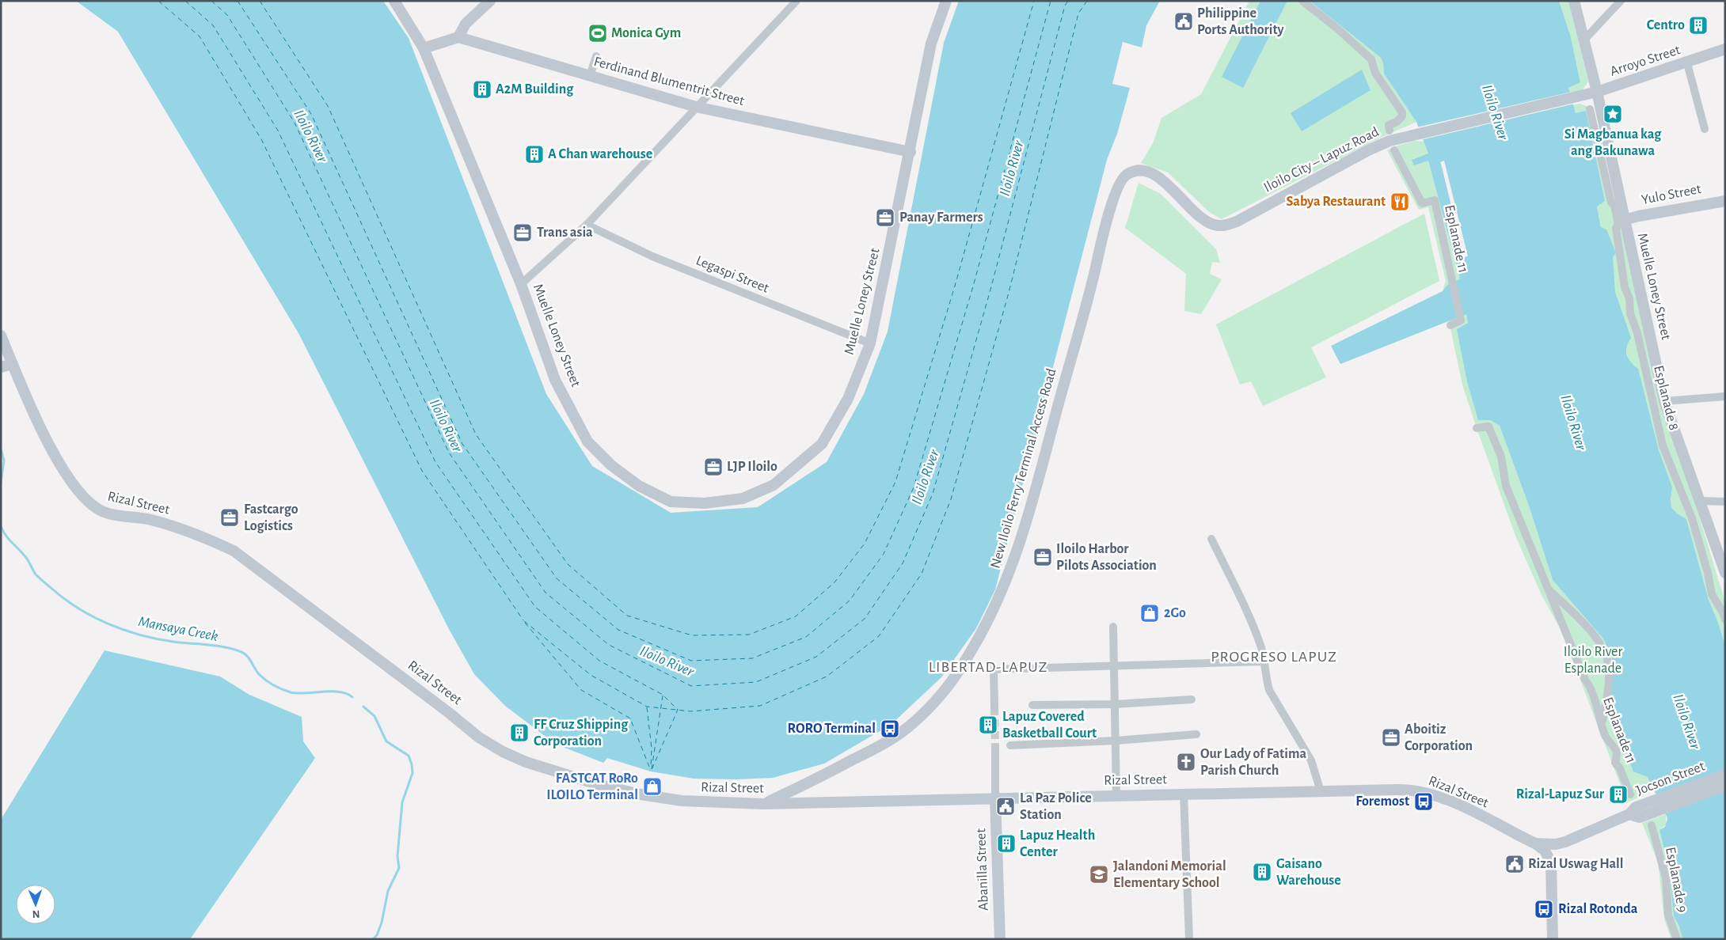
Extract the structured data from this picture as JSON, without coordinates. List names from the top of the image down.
{
  "streets": {
    "main road": [
      "Arroyo Street",
      "Ferdinand Blumentrit Street",
      "Iloilo City – Lapuz Road",
      "Yulo Street",
      "Muelle Loney Street",
      "New Iloilo Ferry Terminal Access Road",
      "Rizal Street",
      "Jocson Street",
      "Abanilla Street"
    ],
    "street": [
      "Esplanade 11",
      "Legaspi Street",
      "Esplanade 8",
      "Esplanade 9"
    ]
  },
  "crossings": [
    ["Arroyo Street", "Iloilo City – Lapuz Road"],
    ["Arroyo Street", "Muelle Loney Street"],
    ["Ferdinand Blumentrit Street", "Muelle Loney Street"],
    ["Iloilo City – Lapuz Road", "Muelle Loney Street"],
    ["Iloilo City – Lapuz Road", "New Iloilo Ferry Terminal Access Road"],
    ["Yulo Street", "Muelle Loney Street"],
    ["Legaspi Street", "Muelle Loney Street"],
    ["New Iloilo Ferry Terminal Access Road", "Rizal Street"],
    ["Rizal Street", "Jocson Street"],
    ["Rizal Street", "Abanilla Street"]
  ],
  "districts": ["PROGRESO LAPUZ", "LIBERTAD-LAPUZ"],
  "water": ["Iloilo River", "Mansaya Creek"],
  "parks": ["Iloilo River Esplanade"],
  "places": {
    "public building": ["Philippine Ports Authority", "La Paz Police Station", "Rizal Uswag Hall"],
    "building": [
      "Centro",
      "A2M Building",
      "A Chan warehouse",
      "Lapuz Covered Basketball Court",
      "FF Cruz Shipping Corporation",
      "Rizal-Lapuz Sur",
      "Lapuz Health Center",
      "Gaisano Warehouse"
    ],
    "sports": ["Monica Gym"],
    "place": ["Si Magbanua kag ang Bakunawa"],
    "restaurant": ["Sabya Restaurant"],
    "office": [
      "Panay Farmers",
      "Trans asia",
      "LJP Iloilo",
      "Fastcargo Logistics",
      "Iloilo Harbor Pilots Association",
      "Aboitiz Corporation"
    ],
    "shop": ["2Go", "FASTCAT RoRo ILOILO Terminal"],
    "bus stop": ["RORO Terminal", "Foremost", "Rizal Rotonda"],
    "church": ["Our Lady of Fatima Parish Church"],
    "school or university": ["Jalandoni Memorial Elementary School"]
  },
  "north": "bottom"
}
